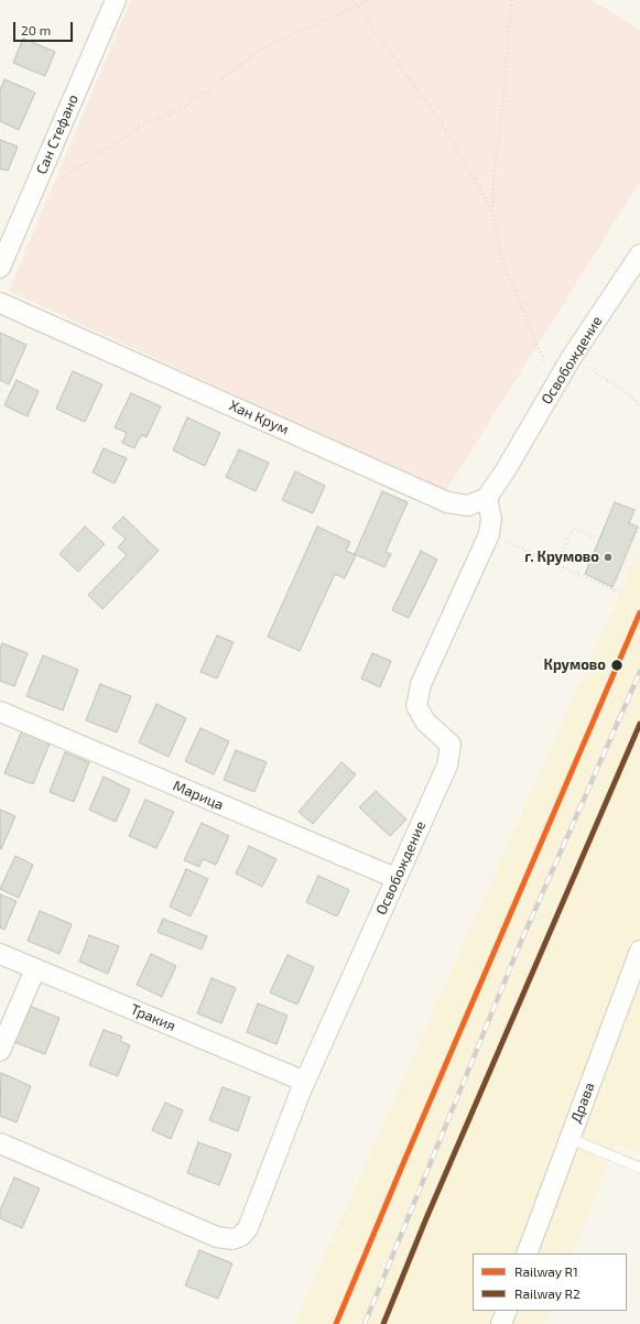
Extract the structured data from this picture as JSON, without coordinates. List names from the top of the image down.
{
  "streets": {
    "street": [
      "Сан Стефано",
      "Освобождение",
      "Хан Крум",
      "Марица",
      "Тракия",
      "Драва"
    ]
  },
  "crossings": [
    ["Освобождение", "Хан Крум"],
    ["Освобождение", "Марица"],
    ["Освобождение", "Тракия"]
  ],
  "places": ["г. Крумово", "Крумово"],
  "lines": ["rail line R1", "rail line R2"],
  "legend": ["Railway R1", "Railway R2"],
  "scale_bar": "20 m"
}
